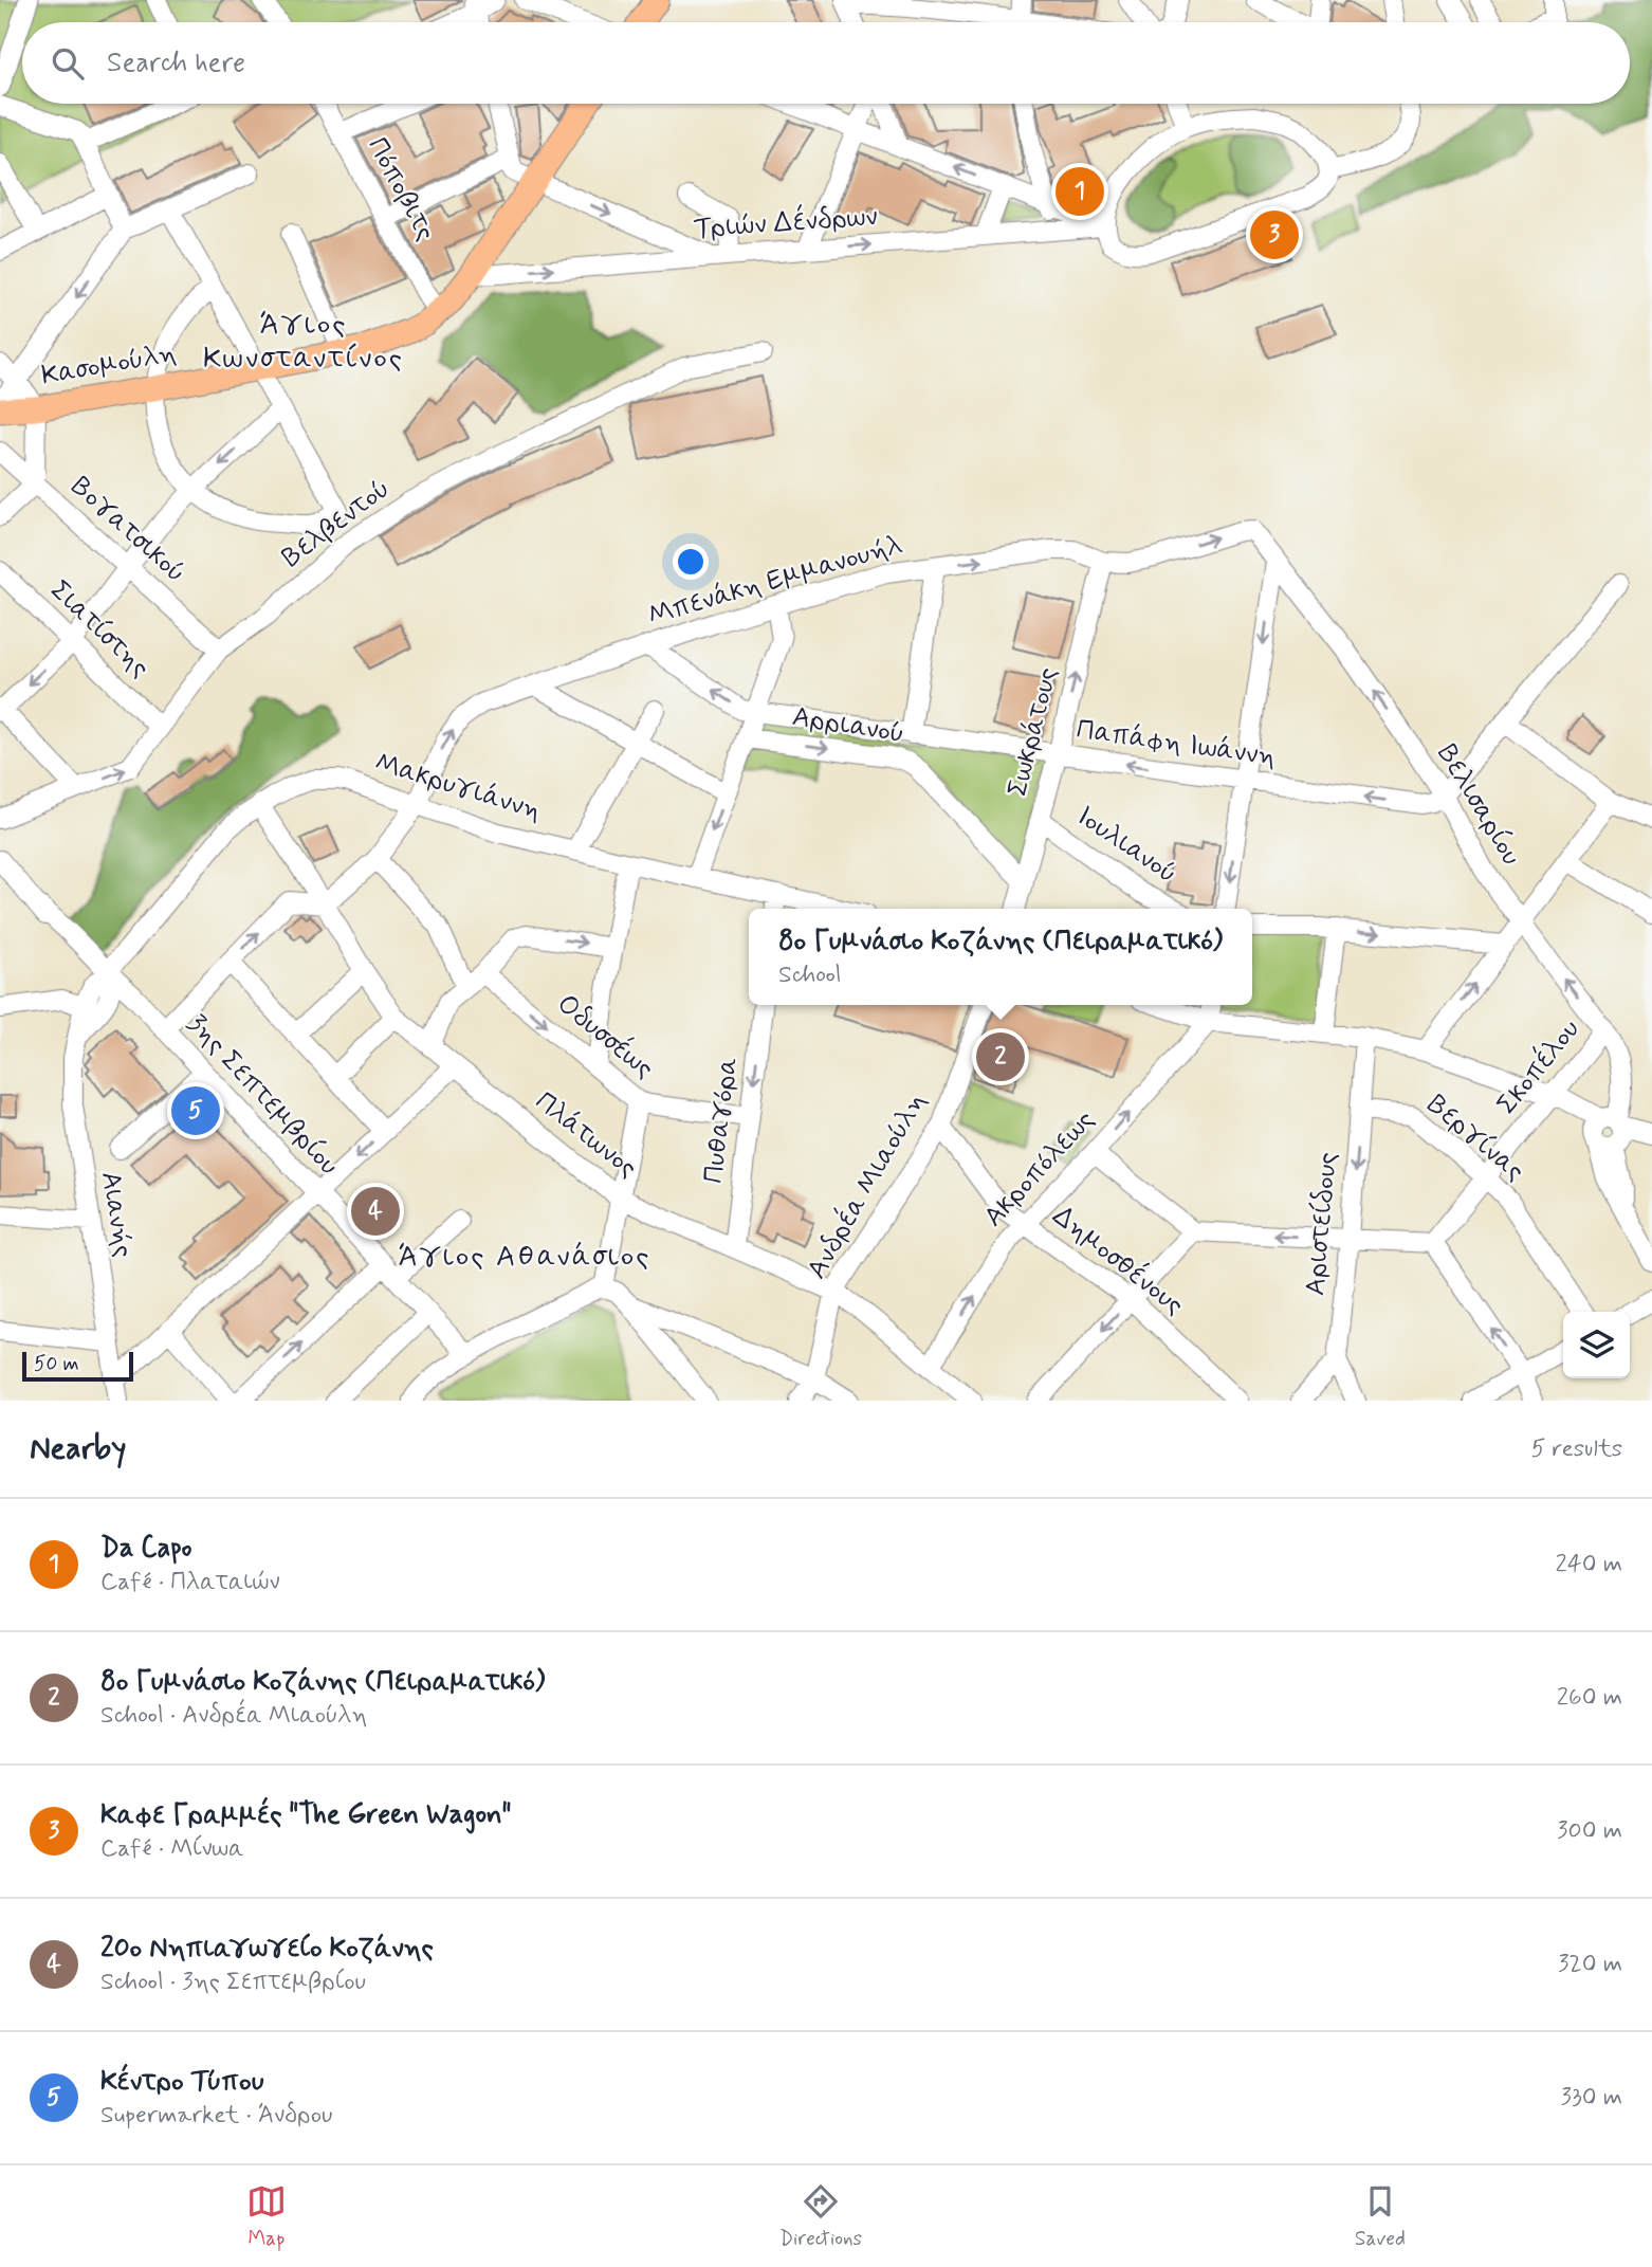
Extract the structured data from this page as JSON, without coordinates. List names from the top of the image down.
{
  "streets": {
    "main road": ["Κασομούλη"],
    "street": [
      "Πόποβιτς",
      "Τριών Δένδρων",
      "Βελβεντού",
      "Βογατσικού",
      "Μπενάκη Εμμανουήλ",
      "Σιατίστης",
      "Αρριανού",
      "Σωκράτους",
      "Παπάφη Ιωάννη",
      "Μακρυγιάννη",
      "Βελισαρίου",
      "Ιουλιανού",
      "Οδυσσέως",
      "Σκοπέλου",
      "3ης Σεπτεμβρίου",
      "Πυθαγόρα",
      "Πλάτωνος",
      "Βεργίνας",
      "Ακροπόλεως",
      "Ανδρέα Μιαούλη",
      "Αιανής",
      "Αριστείδους",
      "Δημοσθένους"
    ]
  },
  "crossings": [
    ["Πόποβιτς", "Κασομούλη"],
    ["Τριών Δένδρων", "Κασομούλη"],
    ["Βελβεντού", "Βογατσικού"],
    ["Βελβεντού", "Σιατίστης"],
    ["Μπενάκη Εμμανουήλ", "Σωκράτους"],
    ["Μπενάκη Εμμανουήλ", "Παπάφη Ιωάννη"],
    ["Μπενάκη Εμμανουήλ", "Μακρυγιάννη"],
    ["Μπενάκη Εμμανουήλ", "Βελισαρίου"],
    ["Μπενάκη Εμμανουήλ", "Πλάτωνος"],
    ["Αρριανού", "Σωκράτους"],
    ["Σωκράτους", "Παπάφη Ιωάννη"],
    ["Σωκράτους", "Ιουλιανού"],
    ["Παπάφη Ιωάννη", "Βελισαρίου"],
    ["Μακρυγιάννη", "3ης Σεπτεμβρίου"],
    ["Μακρυγιάννη", "Πλάτωνος"],
    ["Μακρυγιάννη", "Αιανής"],
    ["Βελισαρίου", "Σκοπέλου"],
    ["Οδυσσέως", "Πυθαγόρα"],
    ["Σκοπέλου", "Βεργίνας"],
    ["3ης Σεπτεμβρίου", "Αιανής"],
    ["Πυθαγόρα", "Πλάτωνος"],
    ["Πλάτωνος", "Ακροπόλεως"],
    ["Πλάτωνος", "Ανδρέα Μιαούλη"],
    ["Βεργίνας", "Αριστείδους"],
    ["Ακροπόλεως", "Δημοσθένους"],
    ["Ανδρέα Μιαούλη", "Δημοσθένους"]
  ],
  "one_way": [
    "Τριών Δένδρων",
    "Μπενάκη Εμμανουήλ",
    "Αρριανού",
    "Βελισαρίου",
    "Οδυσσέως",
    "Αριστείδους"
  ],
  "districts": ["Άγιος Κωνσταντίνος", "Άγιος Αθανάσιος"],
  "scale_bar": "50 m",
  "page": {
    "search": "Search here",
    "pins": [
      "1",
      "3",
      "2",
      "5",
      "4"
    ],
    "popup": ["8ο Γυμνάσιο Κοζάνης (Πειραματικό)", "School"],
    "scale": "50 m",
    "heading": ["Nearby", "5 results"],
    "list": [
      {
        "mark": "1",
        "name": "Da Capo",
        "note": "Café · Πλαταιών",
        "value": "240 m"
      },
      {
        "mark": "2",
        "name": "8ο Γυμνάσιο Κοζάνης (Πειραματικό)",
        "note": "School · Ανδρέα Μιαούλη",
        "value": "260 m"
      },
      {
        "mark": "3",
        "name": "Καφε Γραμμές \"The Green Wagon\"",
        "note": "Café · Μίνωα",
        "value": "300 m"
      },
      {
        "mark": "4",
        "name": "20ο Νηπιαγωγείο Κοζάνης",
        "note": "School · 3ης Σεπτεμβρίου",
        "value": "320 m"
      },
      {
        "mark": "5",
        "name": "Κέντρο Τύπου",
        "note": "Supermarket · Άνδρου",
        "value": "330 m"
      }
    ],
    "nav": ["Map", "Directions", "Saved"]
  }
}
